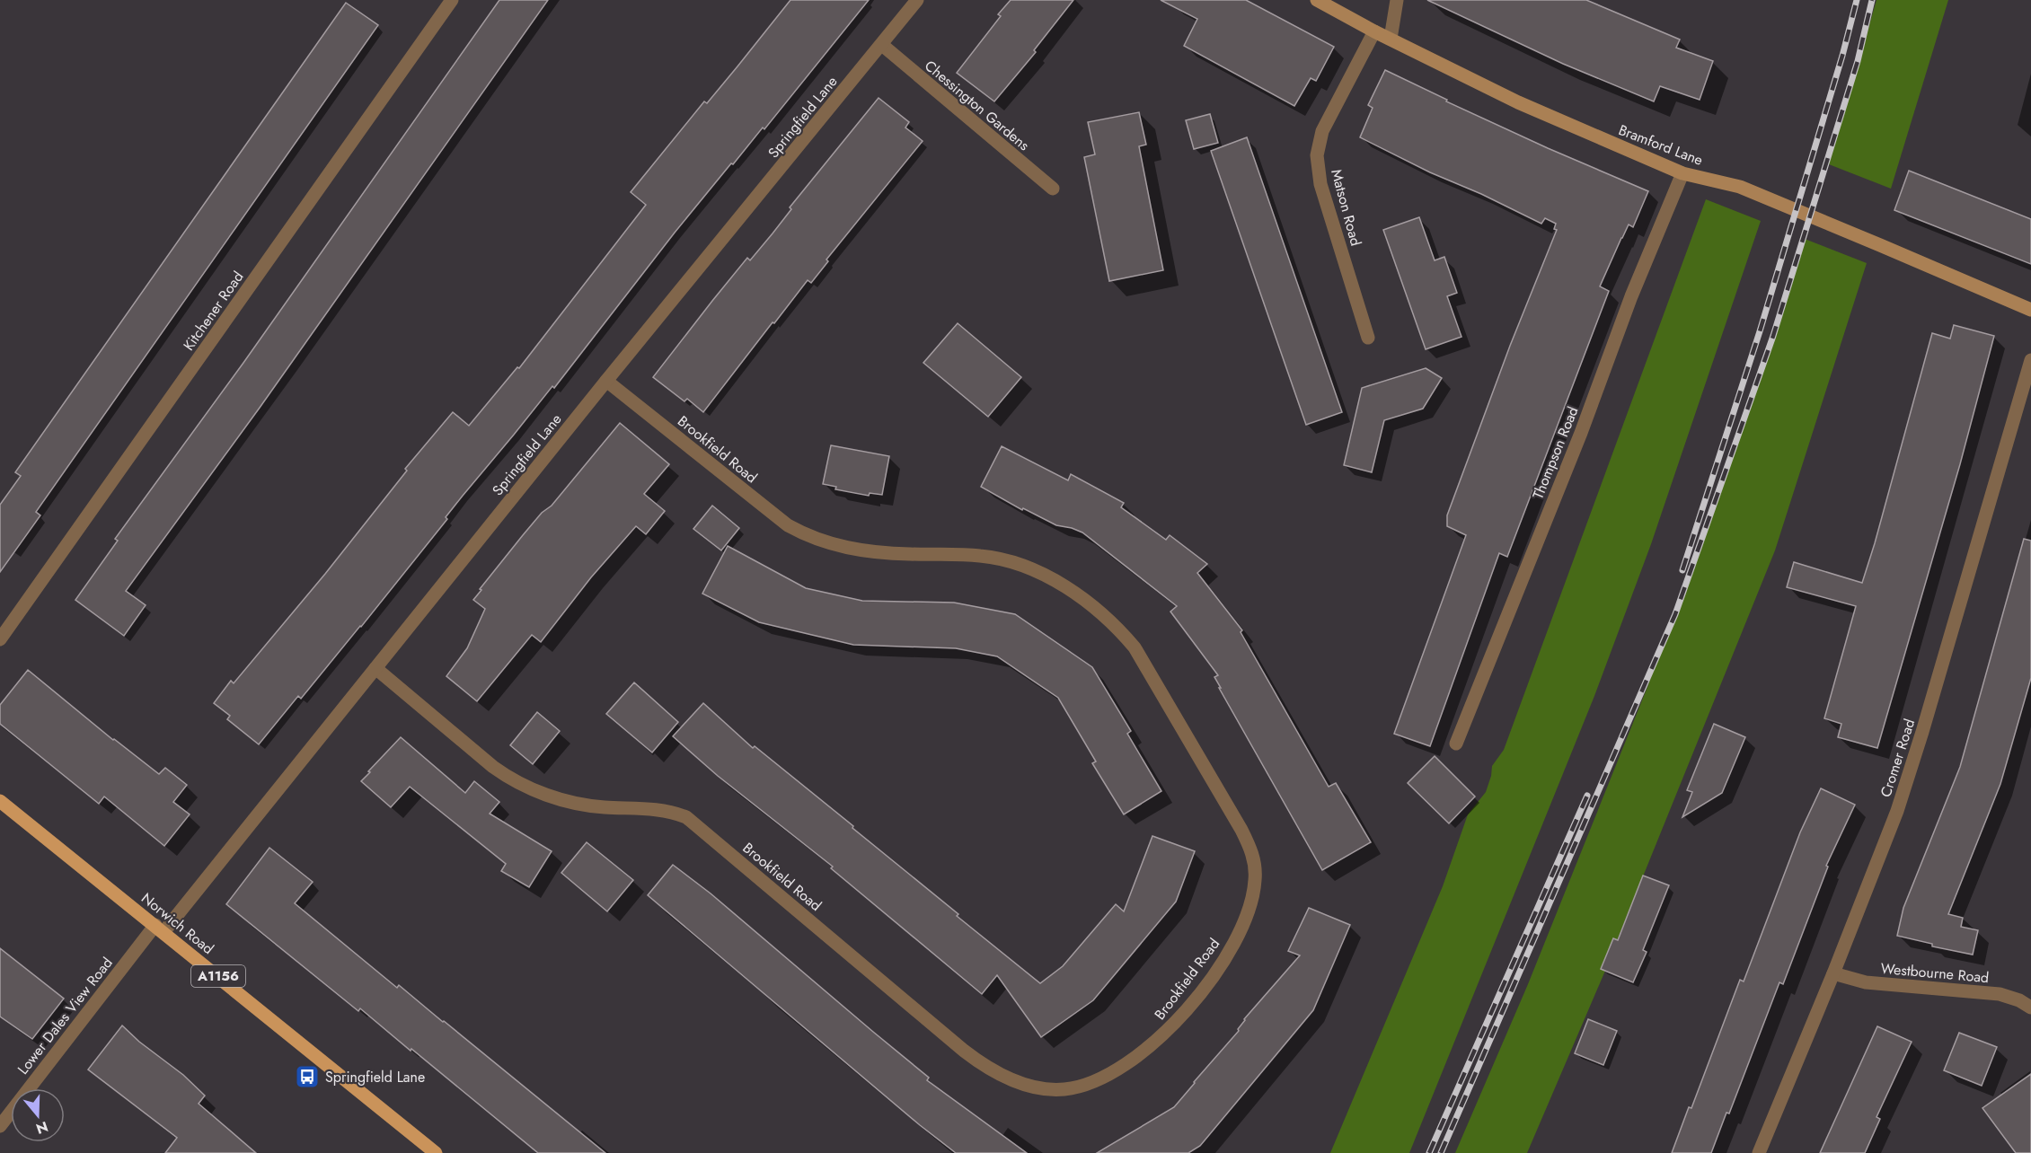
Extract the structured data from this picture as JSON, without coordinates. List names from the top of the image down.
{
  "streets": {
    "main road": ["Norwich Road", "A1156"],
    "street": [
      "Chessington Gardens",
      "Springfield Lane",
      "Bramford Lane",
      "Matson Road",
      "Kitchener Road",
      "Brookfield Road",
      "Thompson Road",
      "Cromer Road",
      "Westbourne Road",
      "Lower Dales View Road"
    ]
  },
  "crossings": [
    ["Chessington Gardens", "Springfield Lane"],
    ["Springfield Lane", "Brookfield Road"],
    ["Springfield Lane", "Norwich Road"],
    ["Springfield Lane", "Lower Dales View Road"],
    ["Bramford Lane", "Matson Road"],
    ["Bramford Lane", "Thompson Road"],
    ["Cromer Road", "Westbourne Road"],
    ["Norwich Road", "Lower Dales View Road"]
  ],
  "places": {
    "bus stop": ["Springfield Lane"]
  },
  "north": "bottom"
}
